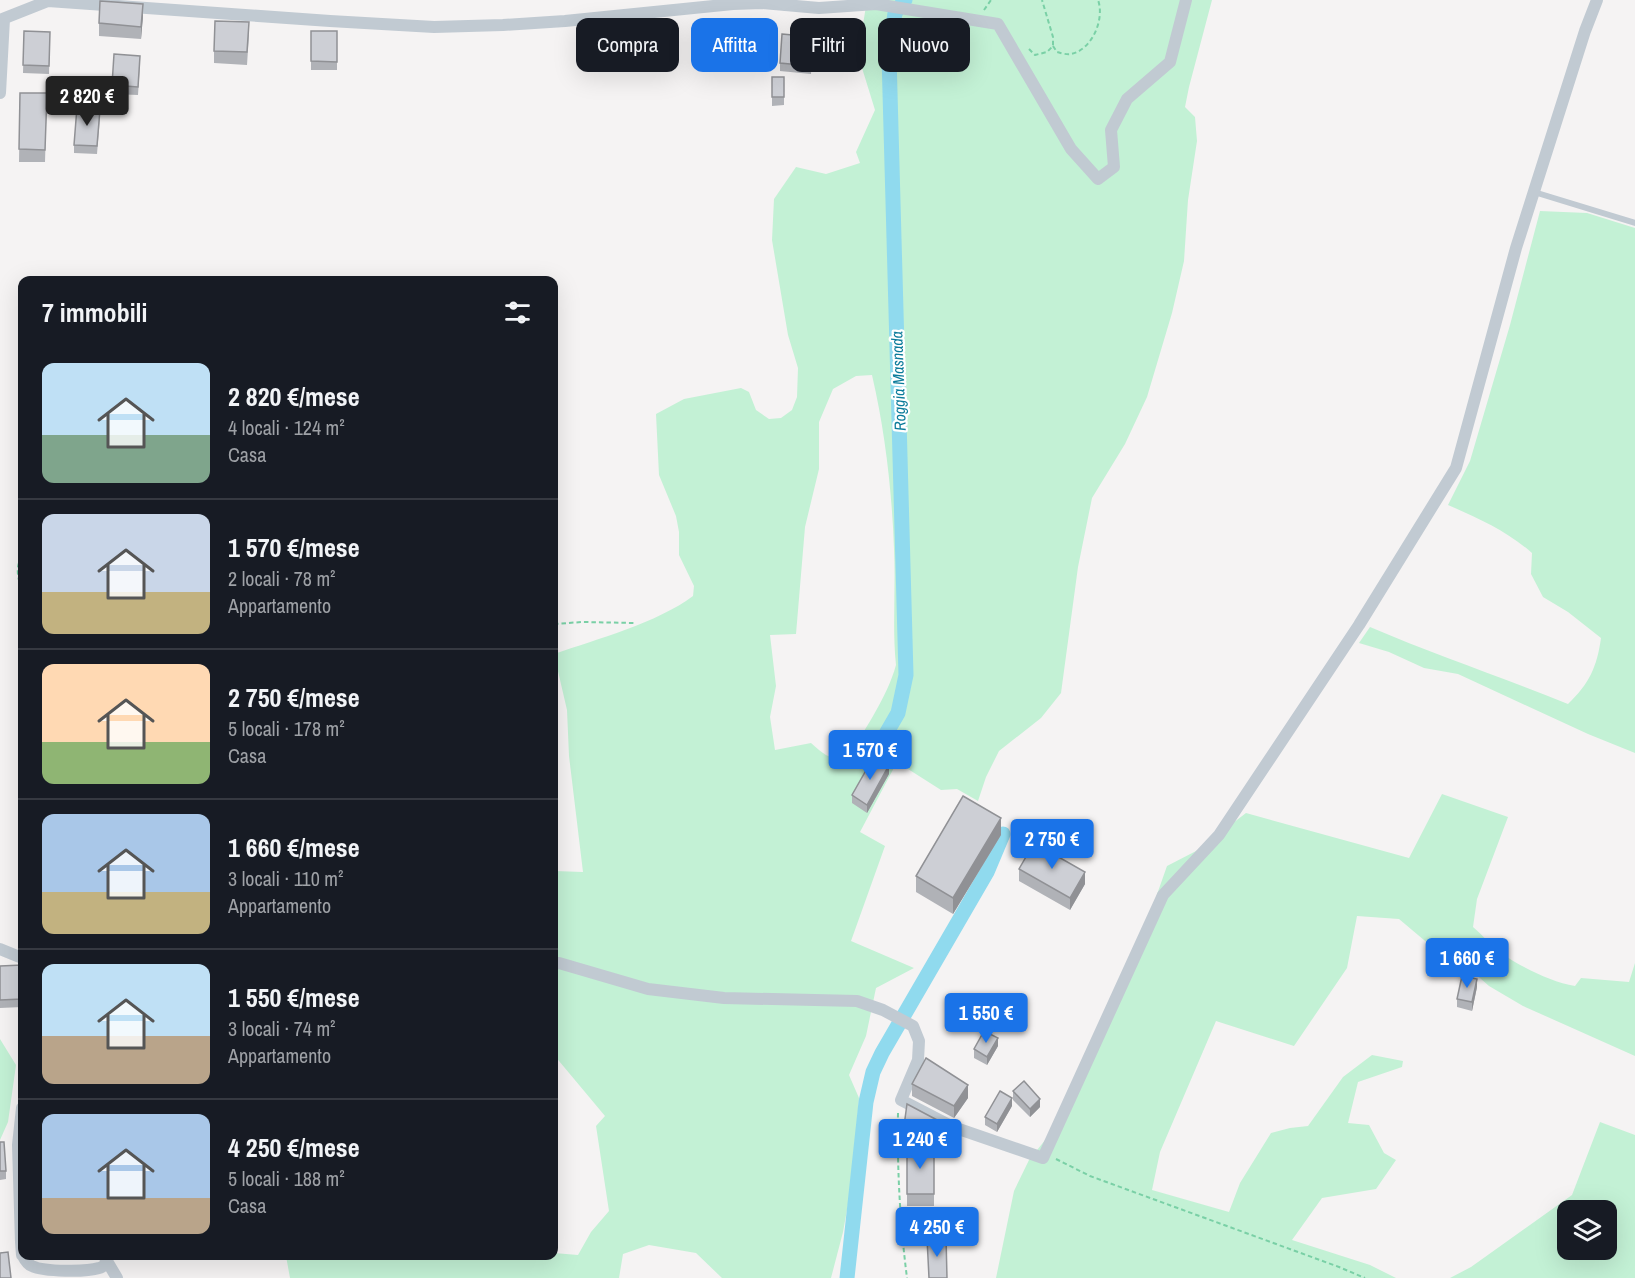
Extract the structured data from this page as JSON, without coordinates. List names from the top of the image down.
{
  "water": ["Roggia Masnada"],
  "page": {
    "chip": [
      "Compra",
      "Affitta",
      "Filtri",
      "Nuovo"
    ],
    "price": [
      "2 820 €",
      "1 570 €",
      "2 750 €",
      "1 660 €",
      "1 550 €",
      "1 240 €",
      "4 250 €"
    ],
    "heading": "7 immobili",
    "list": [
      {
        "name": "2 820 €/mese",
        "note": "4 locali · 124 m² · Casa"
      },
      {
        "name": "1 570 €/mese",
        "note": "2 locali · 78 m² · Appartamento"
      },
      {
        "name": "2 750 €/mese",
        "note": "5 locali · 178 m² · Casa"
      },
      {
        "name": "1 660 €/mese",
        "note": "3 locali · 110 m² · Appartamento"
      },
      {
        "name": "1 550 €/mese",
        "note": "3 locali · 74 m² · Appartamento"
      },
      {
        "name": "4 250 €/mese",
        "note": "5 locali · 188 m² · Casa"
      }
    ]
  }
}
